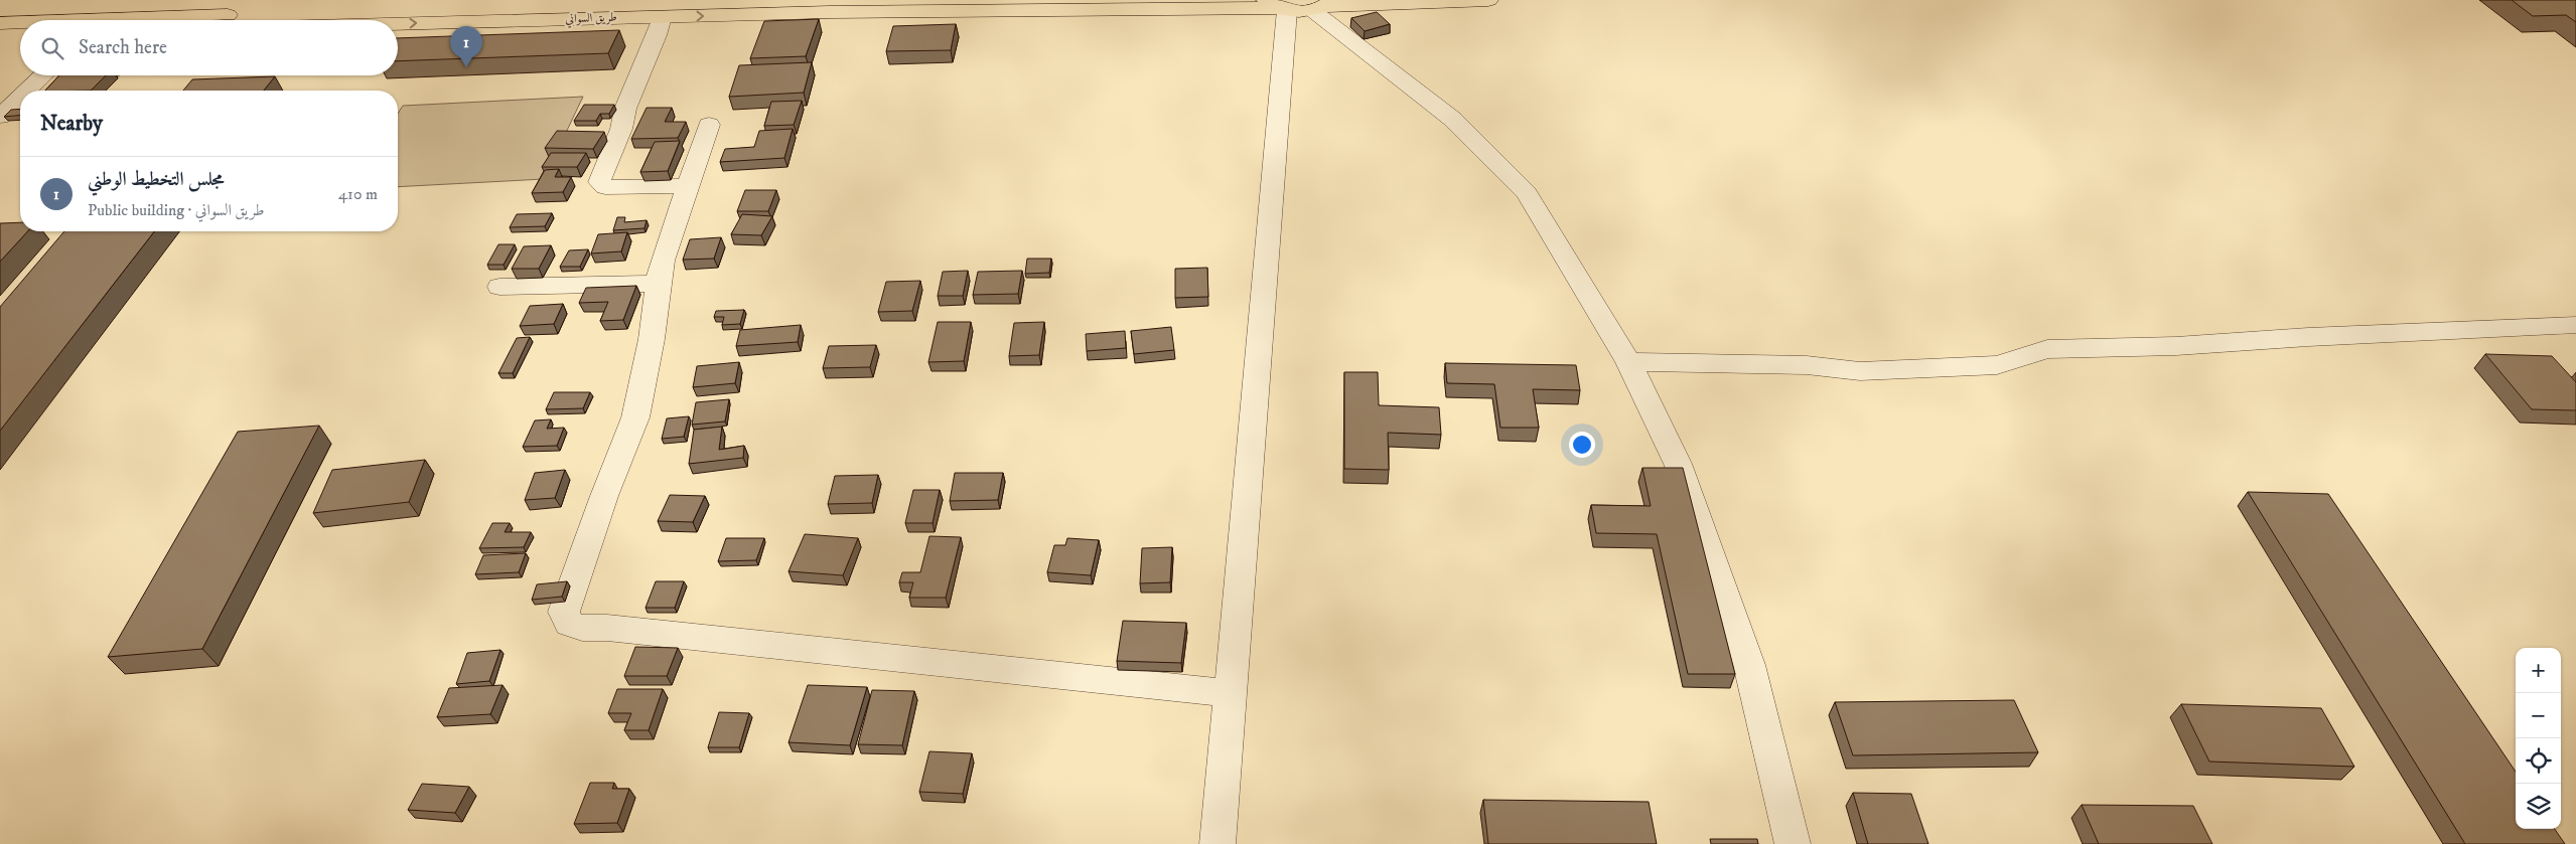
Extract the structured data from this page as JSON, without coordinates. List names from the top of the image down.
{
  "streets": {
    "highway": ["طريق السواني"]
  },
  "page": {
    "search": "Search here",
    "pins": "1",
    "heading": "Nearby",
    "list": [
      {
        "mark": "1",
        "name": "مجلس التخطيط الوطني",
        "note": "Public building · طريق السواني",
        "value": "410 m"
      }
    ],
    "map_buttons": ["+", "−"]
  }
}
